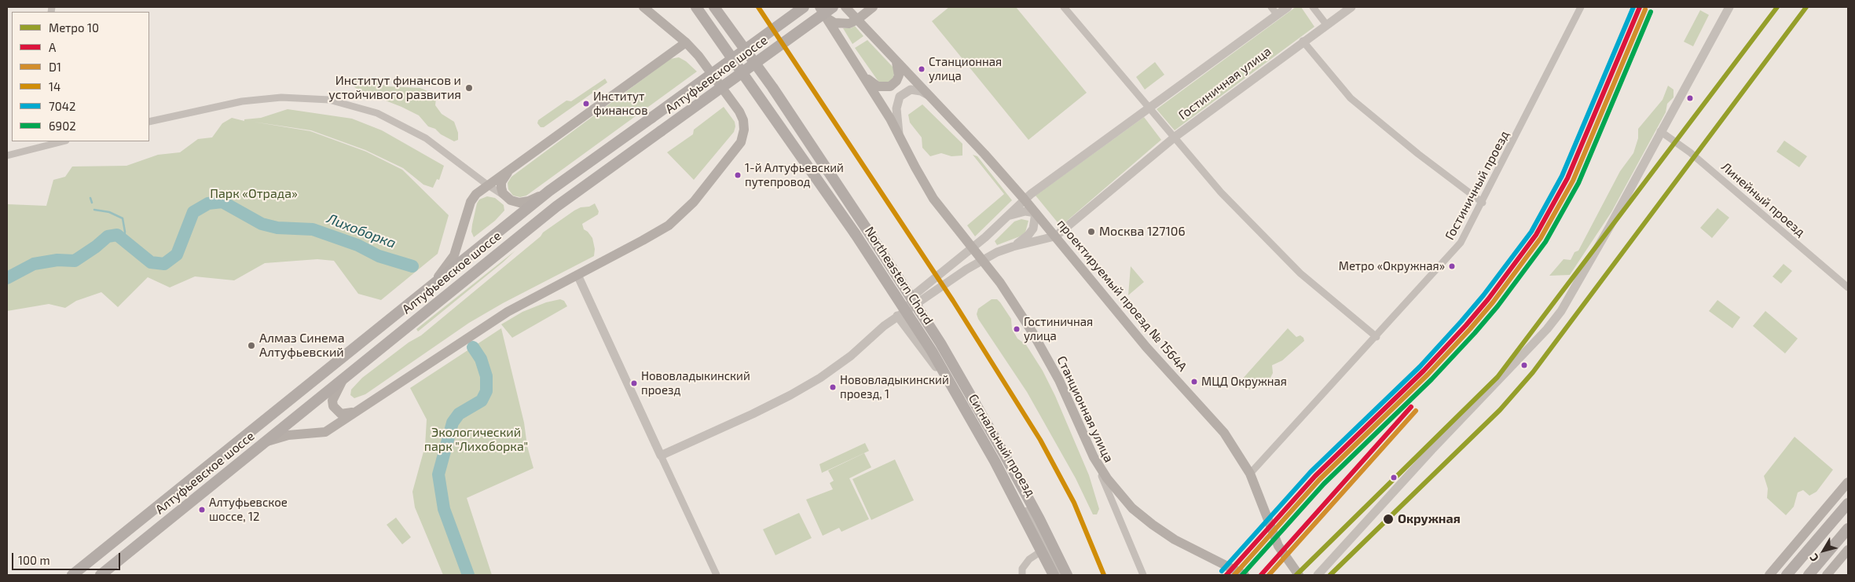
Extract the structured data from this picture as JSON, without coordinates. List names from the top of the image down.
{
  "streets": {
    "main road": [
      "Алтуфьевское шоссе",
      "Northeastern Chord",
      "проектируемый проезд № 1564А",
      "Станционная улица"
    ],
    "street": [
      "Гостиничная улица",
      "Гостиничный проезд",
      "Линейный проезд",
      "Сигнальный проезд"
    ]
  },
  "crossings": [
    ["Гостиничная улица", "проектируемый проезд № 1564А"],
    ["Гостиничная улица", "Станционная улица"],
    ["Гостиничная улица", "Сигнальный проезд"],
    ["Гостиничный проезд", "проектируемый проезд № 1564А"]
  ],
  "water": ["Лихоборка"],
  "parks": ["Парк «Отрада»", "Экологический парк \"Лихоборка\""],
  "places": [
    "Станционная улица",
    "Институт финансов и устойчивого развития",
    "Институт финансов",
    "1-й Алтуфьевский путепровод",
    "Москва 127106",
    "Метро «Окружная»",
    "Гостиничная улица",
    "Алмаз Синема Алтуфьевский",
    "МЦД Окружная",
    "Нововладыкинский проезд",
    "Нововладыкинский проезд, 1",
    "Алтуфьевское шоссе, 12",
    "Окружная"
  ],
  "lines": [
    "metro line 10",
    "transit line A",
    "transit line 14",
    "transit line 7042",
    "transit line D1",
    "transit line 6902"
  ],
  "legend": [
    "Метро 10",
    "A",
    "D1",
    "14",
    "7042",
    "6902"
  ],
  "scale_bar": "100 m",
  "north": "bottom left"
}
